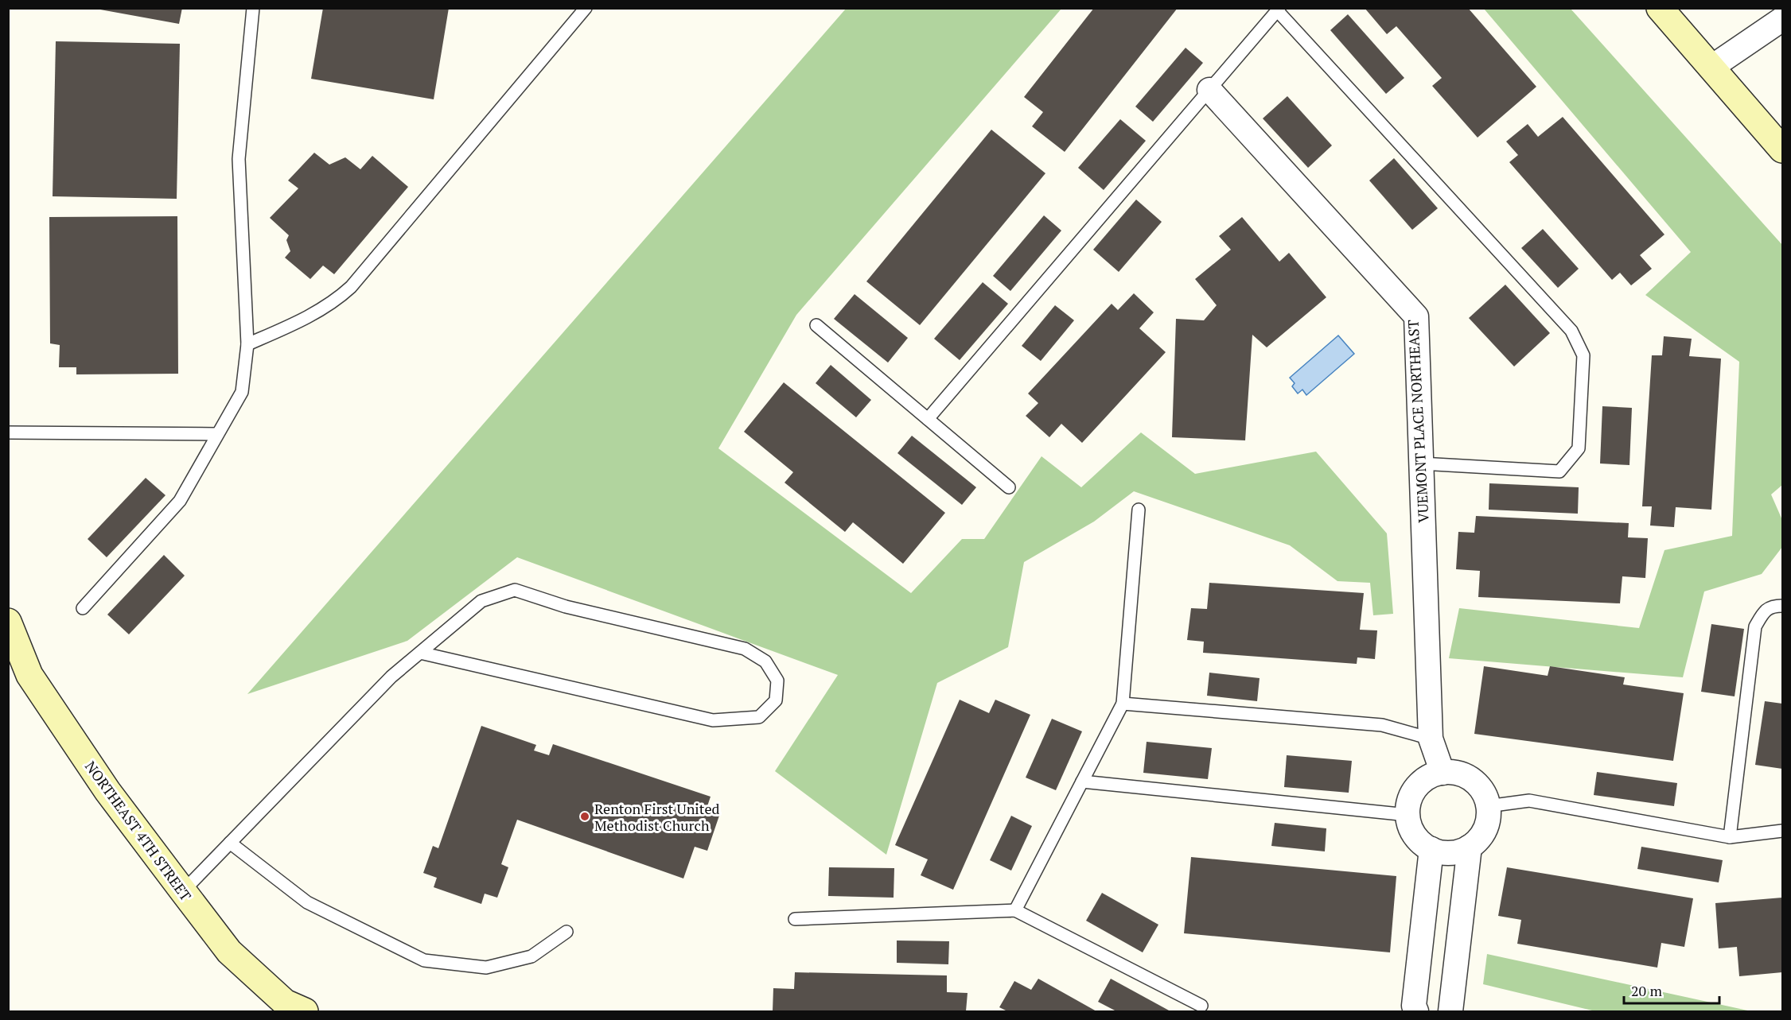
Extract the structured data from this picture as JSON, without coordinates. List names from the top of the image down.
{
  "streets": {
    "street": ["VUEMONT PLACE NORTHEAST", "NORTHEAST 4TH STREET"]
  },
  "places": ["Renton First United Methodist Church"],
  "scale_bar": "20 m"
}
